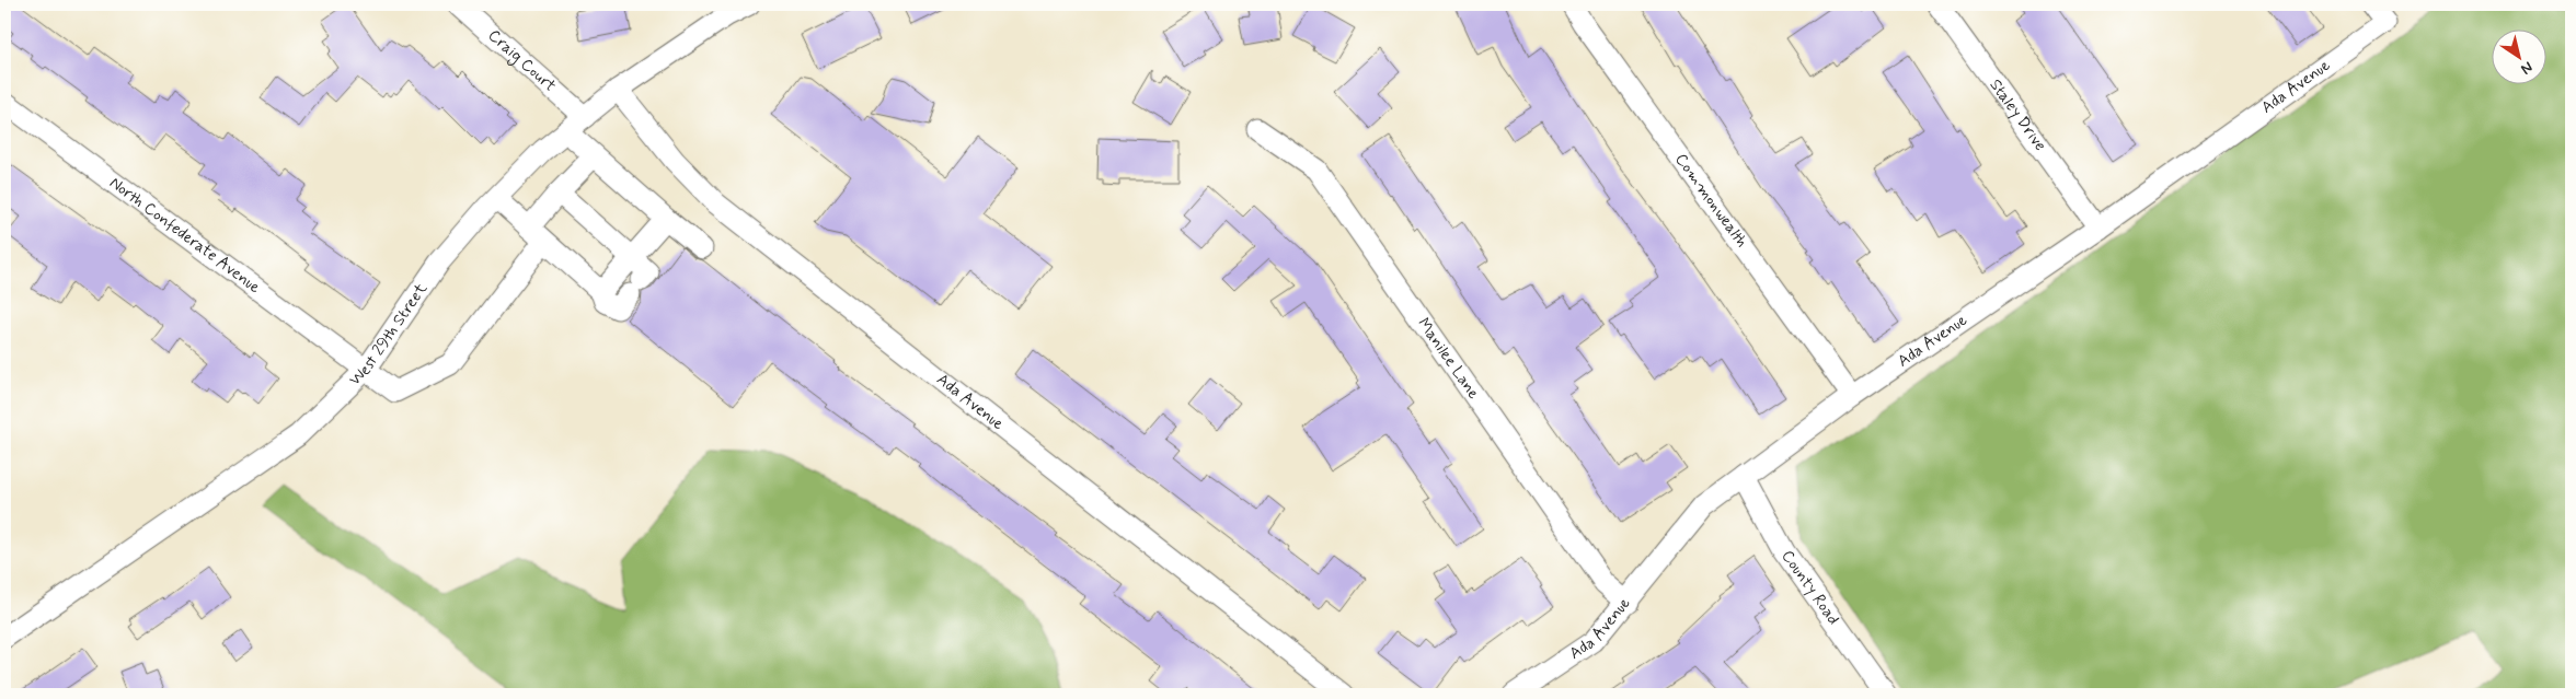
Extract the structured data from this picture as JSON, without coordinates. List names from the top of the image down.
{
  "streets": {
    "street": [
      "Craig Court",
      "Ada Avenue",
      "Staley Drive",
      "Commonwealth",
      "North Confederate Avenue",
      "West 29th Street",
      "Manilee Lane",
      "County Road"
    ]
  },
  "crossings": [
    ["Craig Court", "West 29th Street"],
    ["Ada Avenue", "Staley Drive"],
    ["Ada Avenue", "Commonwealth"],
    ["Ada Avenue", "West 29th Street"],
    ["Ada Avenue", "Manilee Lane"],
    ["Ada Avenue", "County Road"],
    ["North Confederate Avenue", "West 29th Street"]
  ],
  "north": "bottom right"
}
